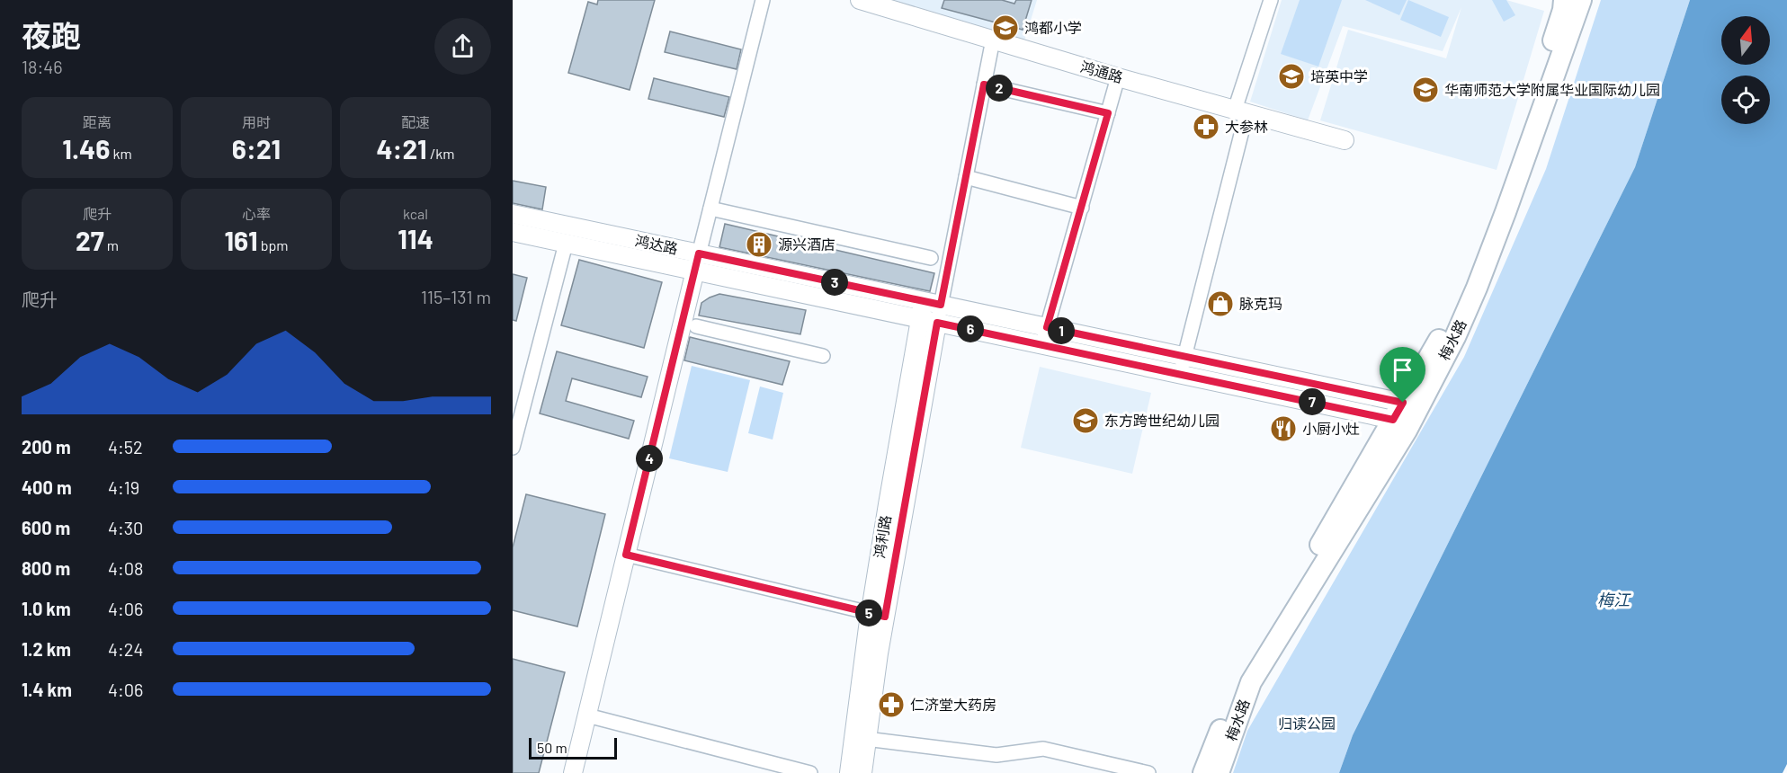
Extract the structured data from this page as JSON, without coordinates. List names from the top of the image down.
{
  "streets": {
    "main road": ["梅水路"],
    "street": ["鸿通路", "鸿达路", "鸿利路"]
  },
  "crossings": [
    ["鸿达路", "梅水路"],
    ["鸿达路", "鸿利路"]
  ],
  "water": ["梅江"],
  "parks": ["归读公园"],
  "places": {
    "school or university": [
      "鸿都小学",
      "培英中学",
      "华南师范大学附属华业国际幼儿园",
      "东方跨世纪幼儿园"
    ],
    "pharmacy": ["大参林", "仁济堂大药房"],
    "building": ["源兴酒店"],
    "shop": ["脉克玛"],
    "restaurant": ["小厨小灶"]
  },
  "scale_bar": "50 m",
  "north": "top",
  "page": {
    "heading": ["夜跑", "18:46"],
    "pins": [
      "2",
      "3",
      "6",
      "1",
      "7",
      "4",
      "5"
    ],
    "stats": [
      ["距离", "1.46 km"],
      ["用时", "6:21"],
      ["配速", "4:21 /km"],
      ["爬升", "27 m"],
      ["心率", "161 bpm"],
      ["kcal", "114"]
    ],
    "chart": ["爬升", "115–131 m"],
    "list": [
      {
        "name": "200 m",
        "note": "4:52"
      },
      {
        "name": "400 m",
        "note": "4:19"
      },
      {
        "name": "600 m",
        "note": "4:30"
      },
      {
        "name": "800 m",
        "note": "4:08"
      },
      {
        "name": "1.0 km",
        "note": "4:06"
      },
      {
        "name": "1.2 km",
        "note": "4:24"
      },
      {
        "name": "1.4 km",
        "note": "4:06"
      }
    ],
    "scale": "50 m"
  }
}
